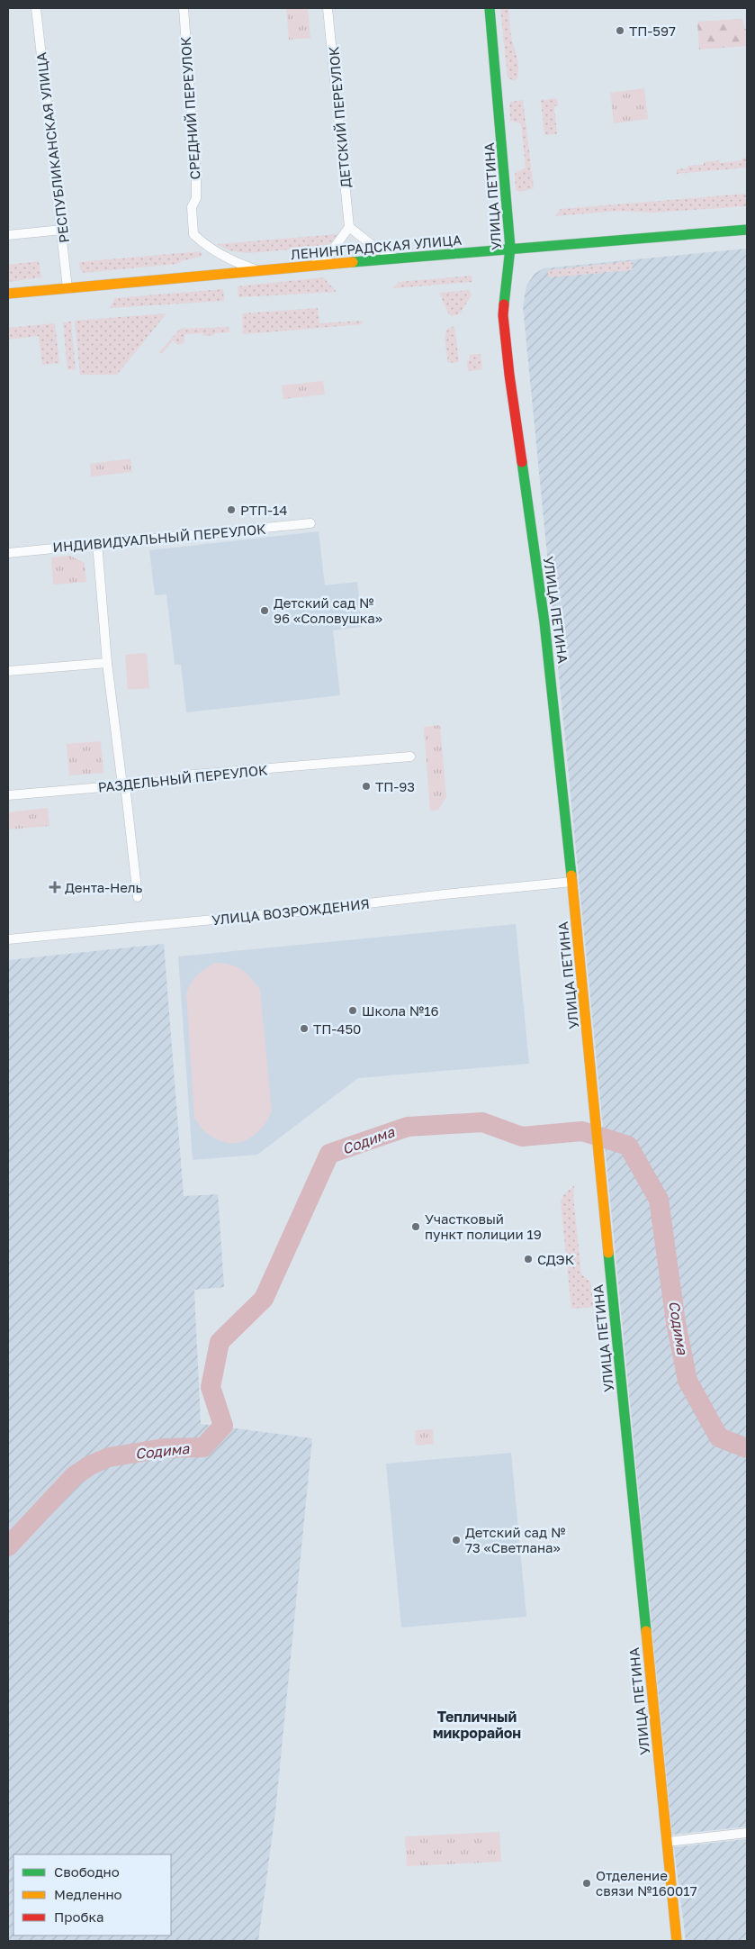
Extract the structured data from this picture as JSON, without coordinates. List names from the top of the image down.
{
  "streets": {
    "street": [
      "СРЕДНИЙ ПЕРЕУЛОК",
      "ДЕТСКИЙ ПЕРЕУЛОК",
      "РЕСПУБЛИКАНСКАЯ УЛИЦА",
      "УЛИЦА ПЕТИНА",
      "ЛЕНИНГРАДСКАЯ УЛИЦА",
      "ИНДИВИДУАЛЬНЫЙ ПЕРЕУЛОК",
      "РАЗДЕЛЬНЫЙ ПЕРЕУЛОК",
      "УЛИЦА ВОЗРОЖДЕНИЯ"
    ]
  },
  "crossings": [
    ["СРЕДНИЙ ПЕРЕУЛОК", "ЛЕНИНГРАДСКАЯ УЛИЦА"],
    ["РЕСПУБЛИКАНСКАЯ УЛИЦА", "ЛЕНИНГРАДСКАЯ УЛИЦА"],
    ["УЛИЦА ПЕТИНА", "ЛЕНИНГРАДСКАЯ УЛИЦА"],
    ["УЛИЦА ПЕТИНА", "УЛИЦА ВОЗРОЖДЕНИЯ"]
  ],
  "districts": ["Тепличный микрорайон"],
  "water": ["Содима"],
  "places": {
    "other": [
      "ТП-597",
      "РТП-14",
      "Детский сад № 96 «Соловушка»",
      "ТП-93",
      "Школа №16",
      "ТП-450",
      "Участковый пункт полиции 19",
      "СДЭК",
      "Детский сад № 73 «Светлана»",
      "Отделение связи №160017"
    ],
    "health": ["Дента-Нель"]
  },
  "legend": ["Свободно", "Медленно", "Пробка"]
}
